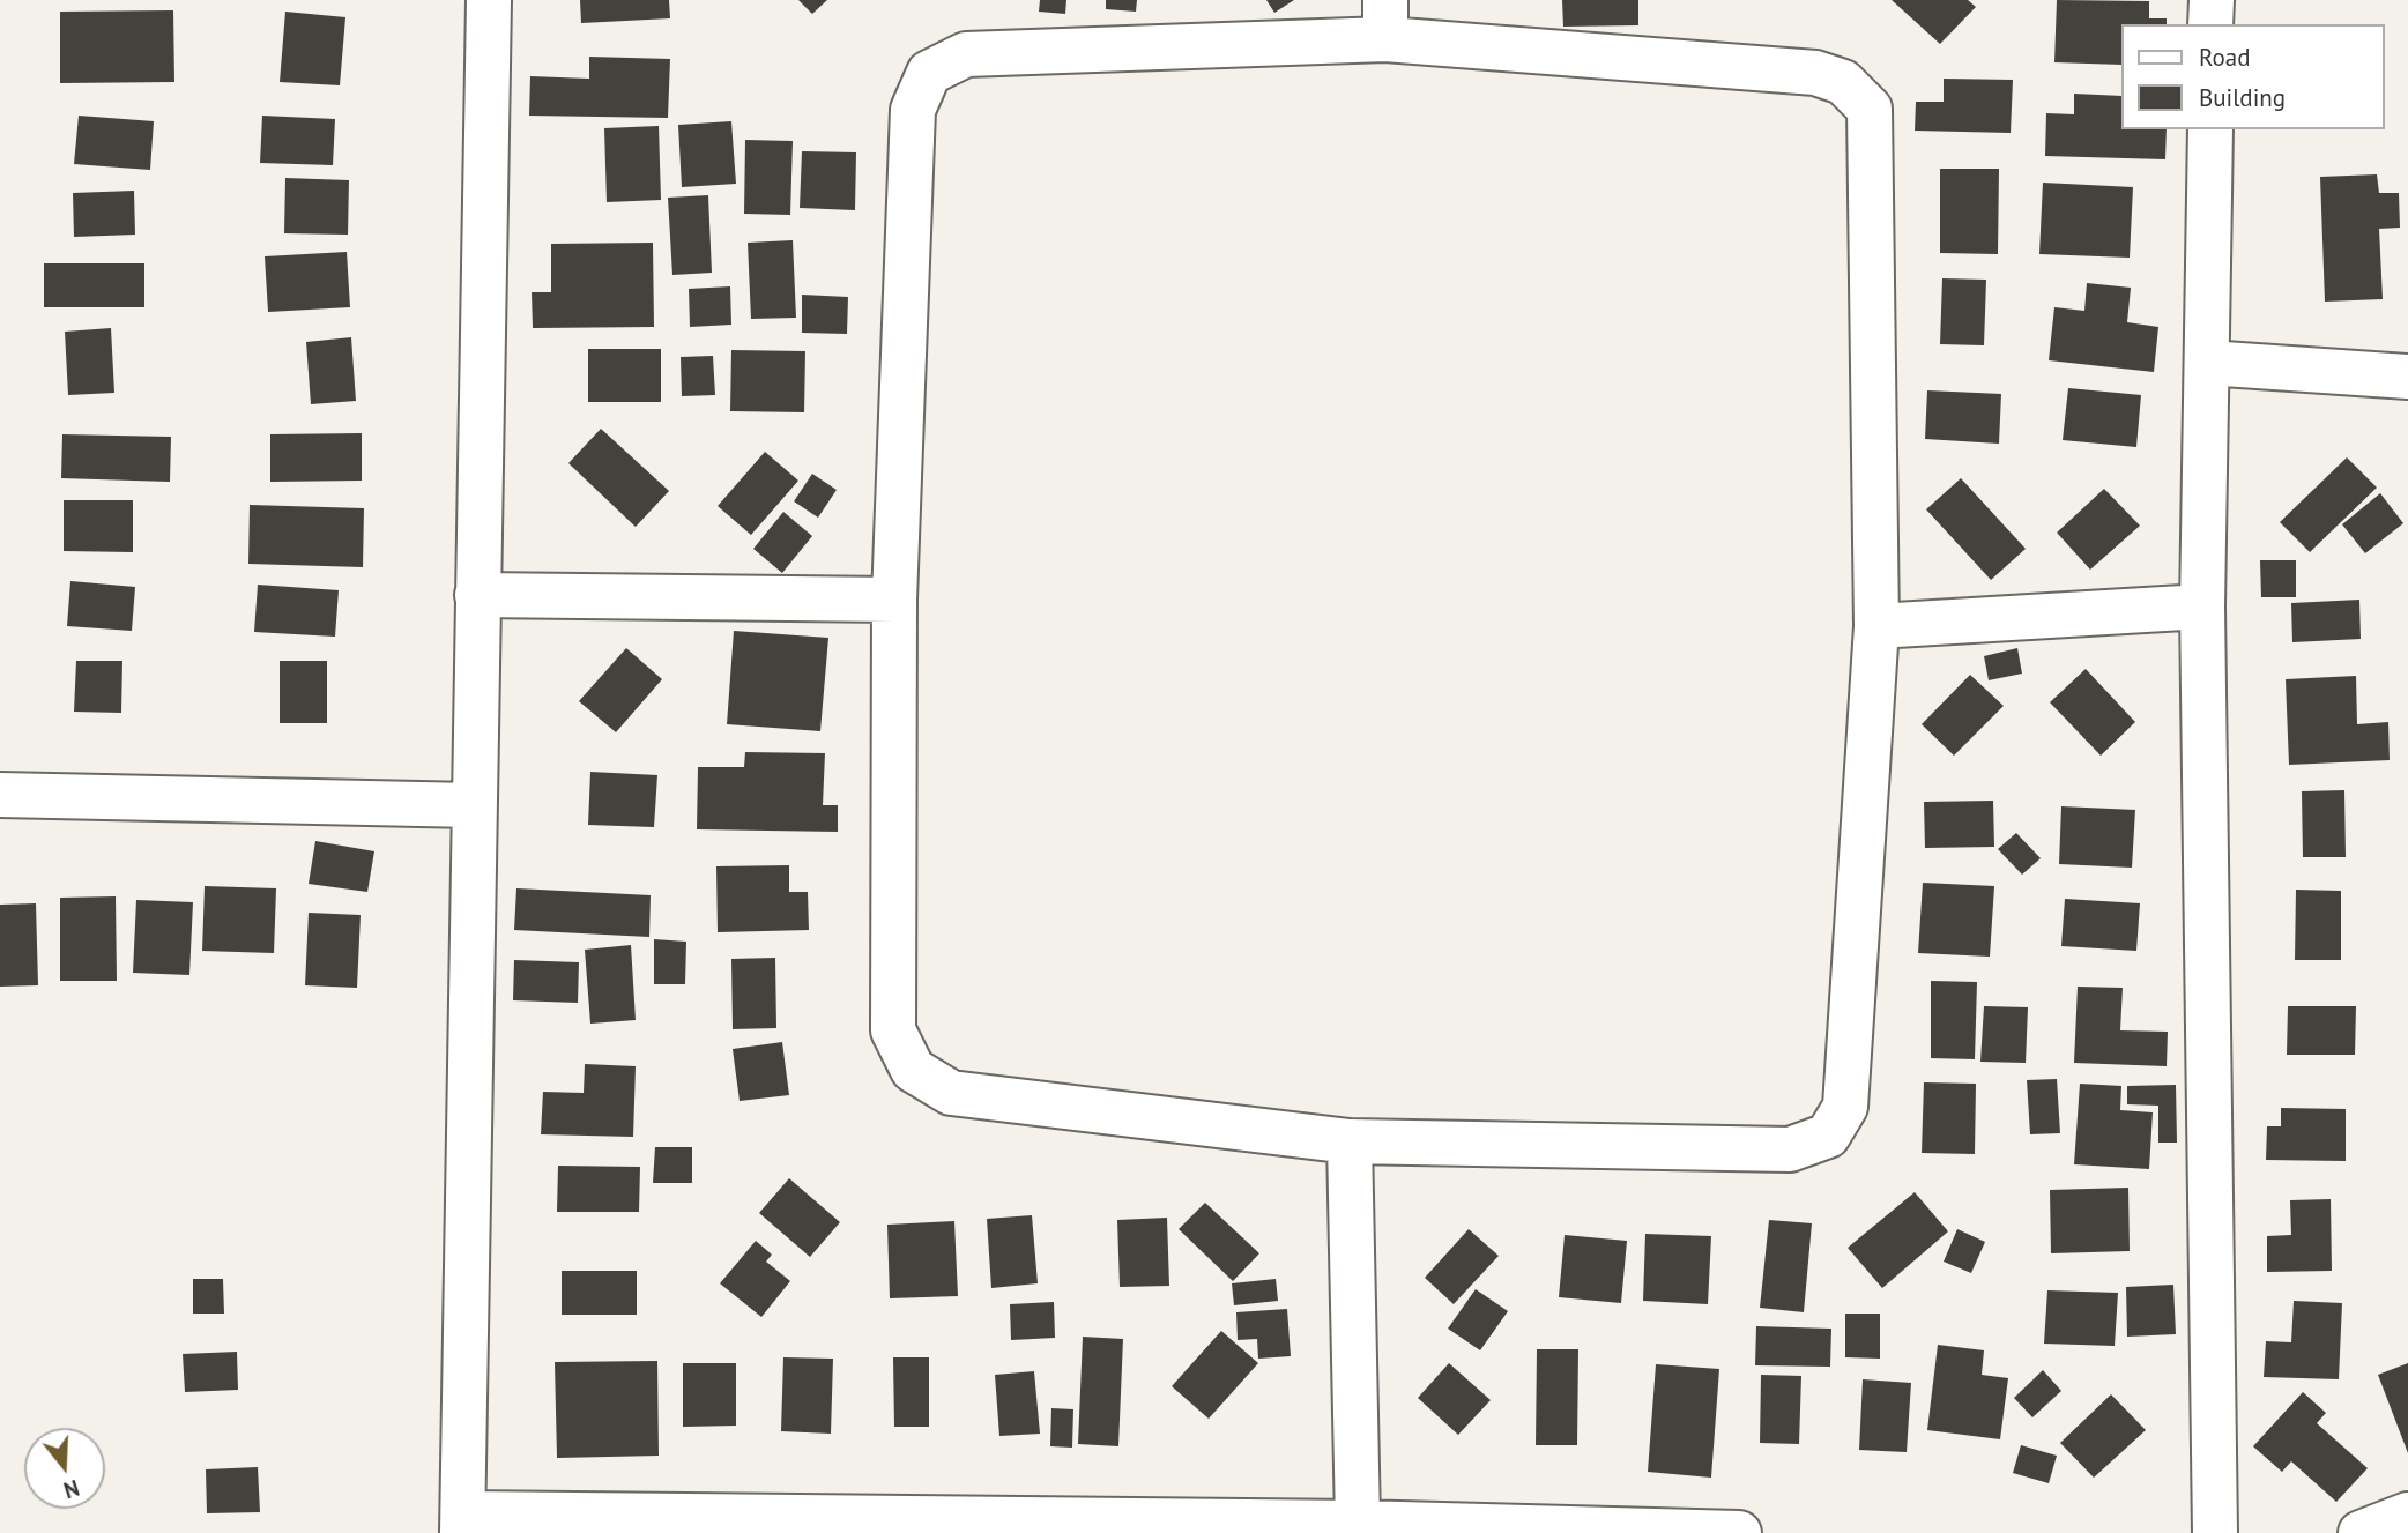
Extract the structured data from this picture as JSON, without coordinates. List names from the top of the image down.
{
  "legend": ["Road", "Building"],
  "north": "bottom"
}
